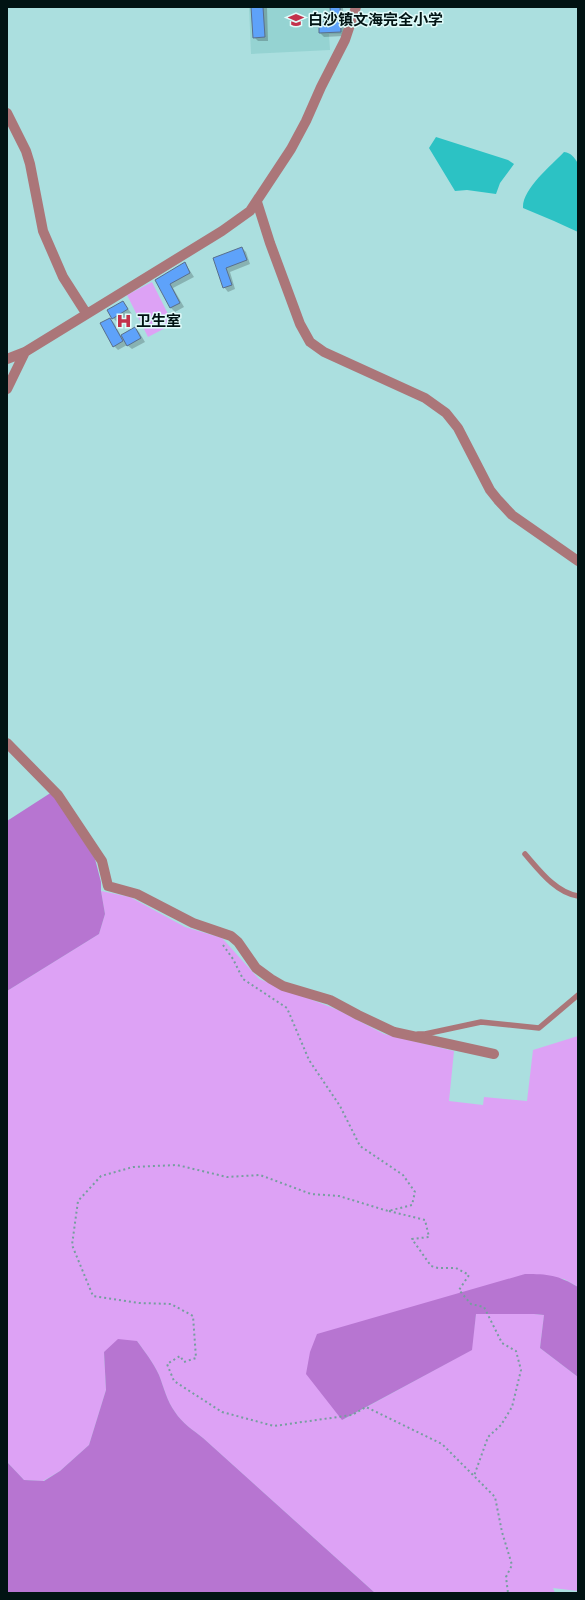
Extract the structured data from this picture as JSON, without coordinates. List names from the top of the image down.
{
  "places": {
    "school or university": ["白沙镇文海完全小学"],
    "hospital": ["卫生室"]
  }
}
